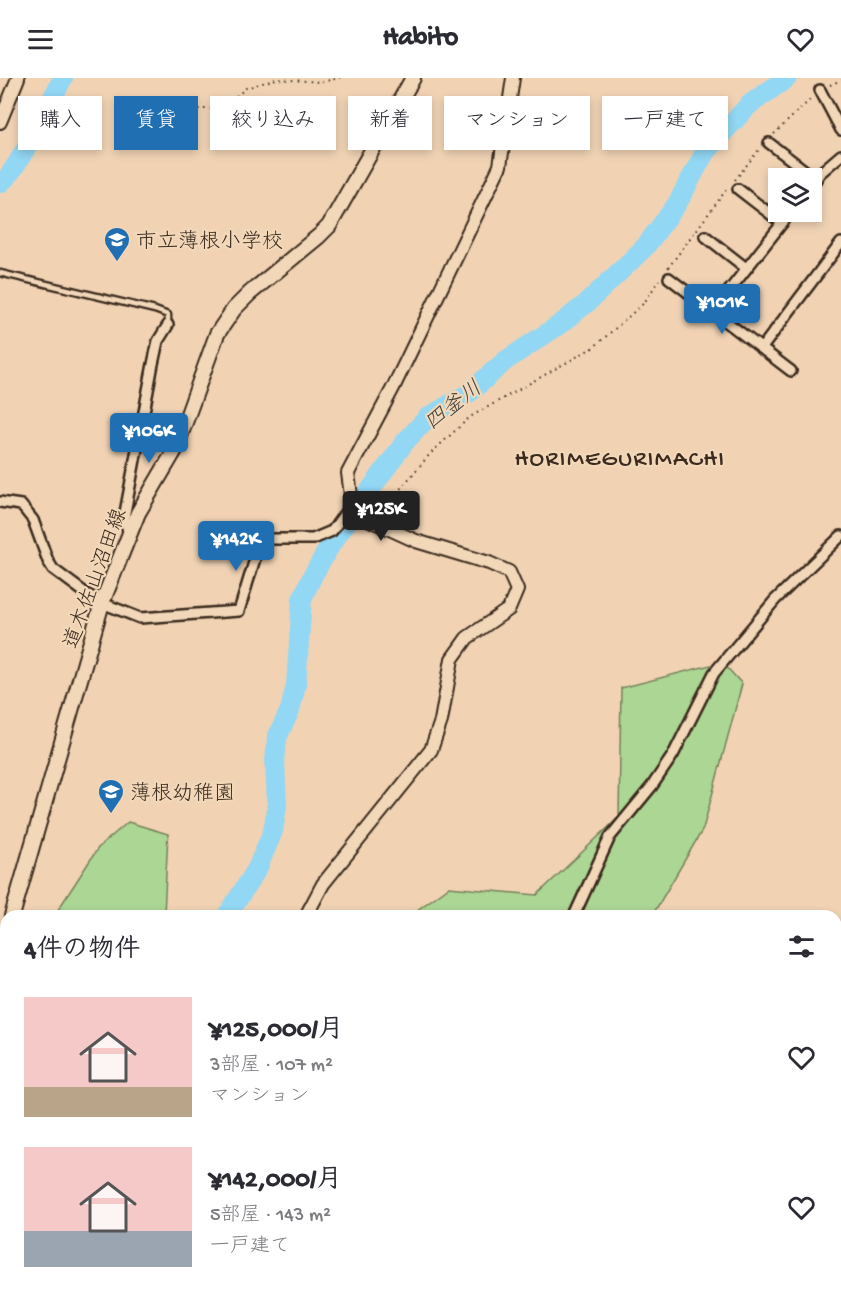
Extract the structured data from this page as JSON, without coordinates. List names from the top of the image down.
{
  "streets": {
    "main road": ["道木佐山沼田線"]
  },
  "districts": ["HORIMEGURIMACHI"],
  "water": ["四釜川"],
  "places": {
    "school or university": ["市立薄根小学校", "薄根幼稚園"]
  },
  "page": {
    "header": "Habito",
    "chip": [
      "購入",
      "賃貸",
      "絞り込み",
      "新着",
      "マンション",
      "一戸建て"
    ],
    "price": [
      "¥101K",
      "¥106K",
      "¥125K",
      "¥142K"
    ],
    "heading": "4件の物件",
    "list": [
      {
        "name": "¥125,000/月",
        "note": "3部屋 · 107 m² · マンション"
      },
      {
        "name": "¥142,000/月",
        "note": "5部屋 · 143 m² · 一戸建て"
      }
    ]
  }
}
